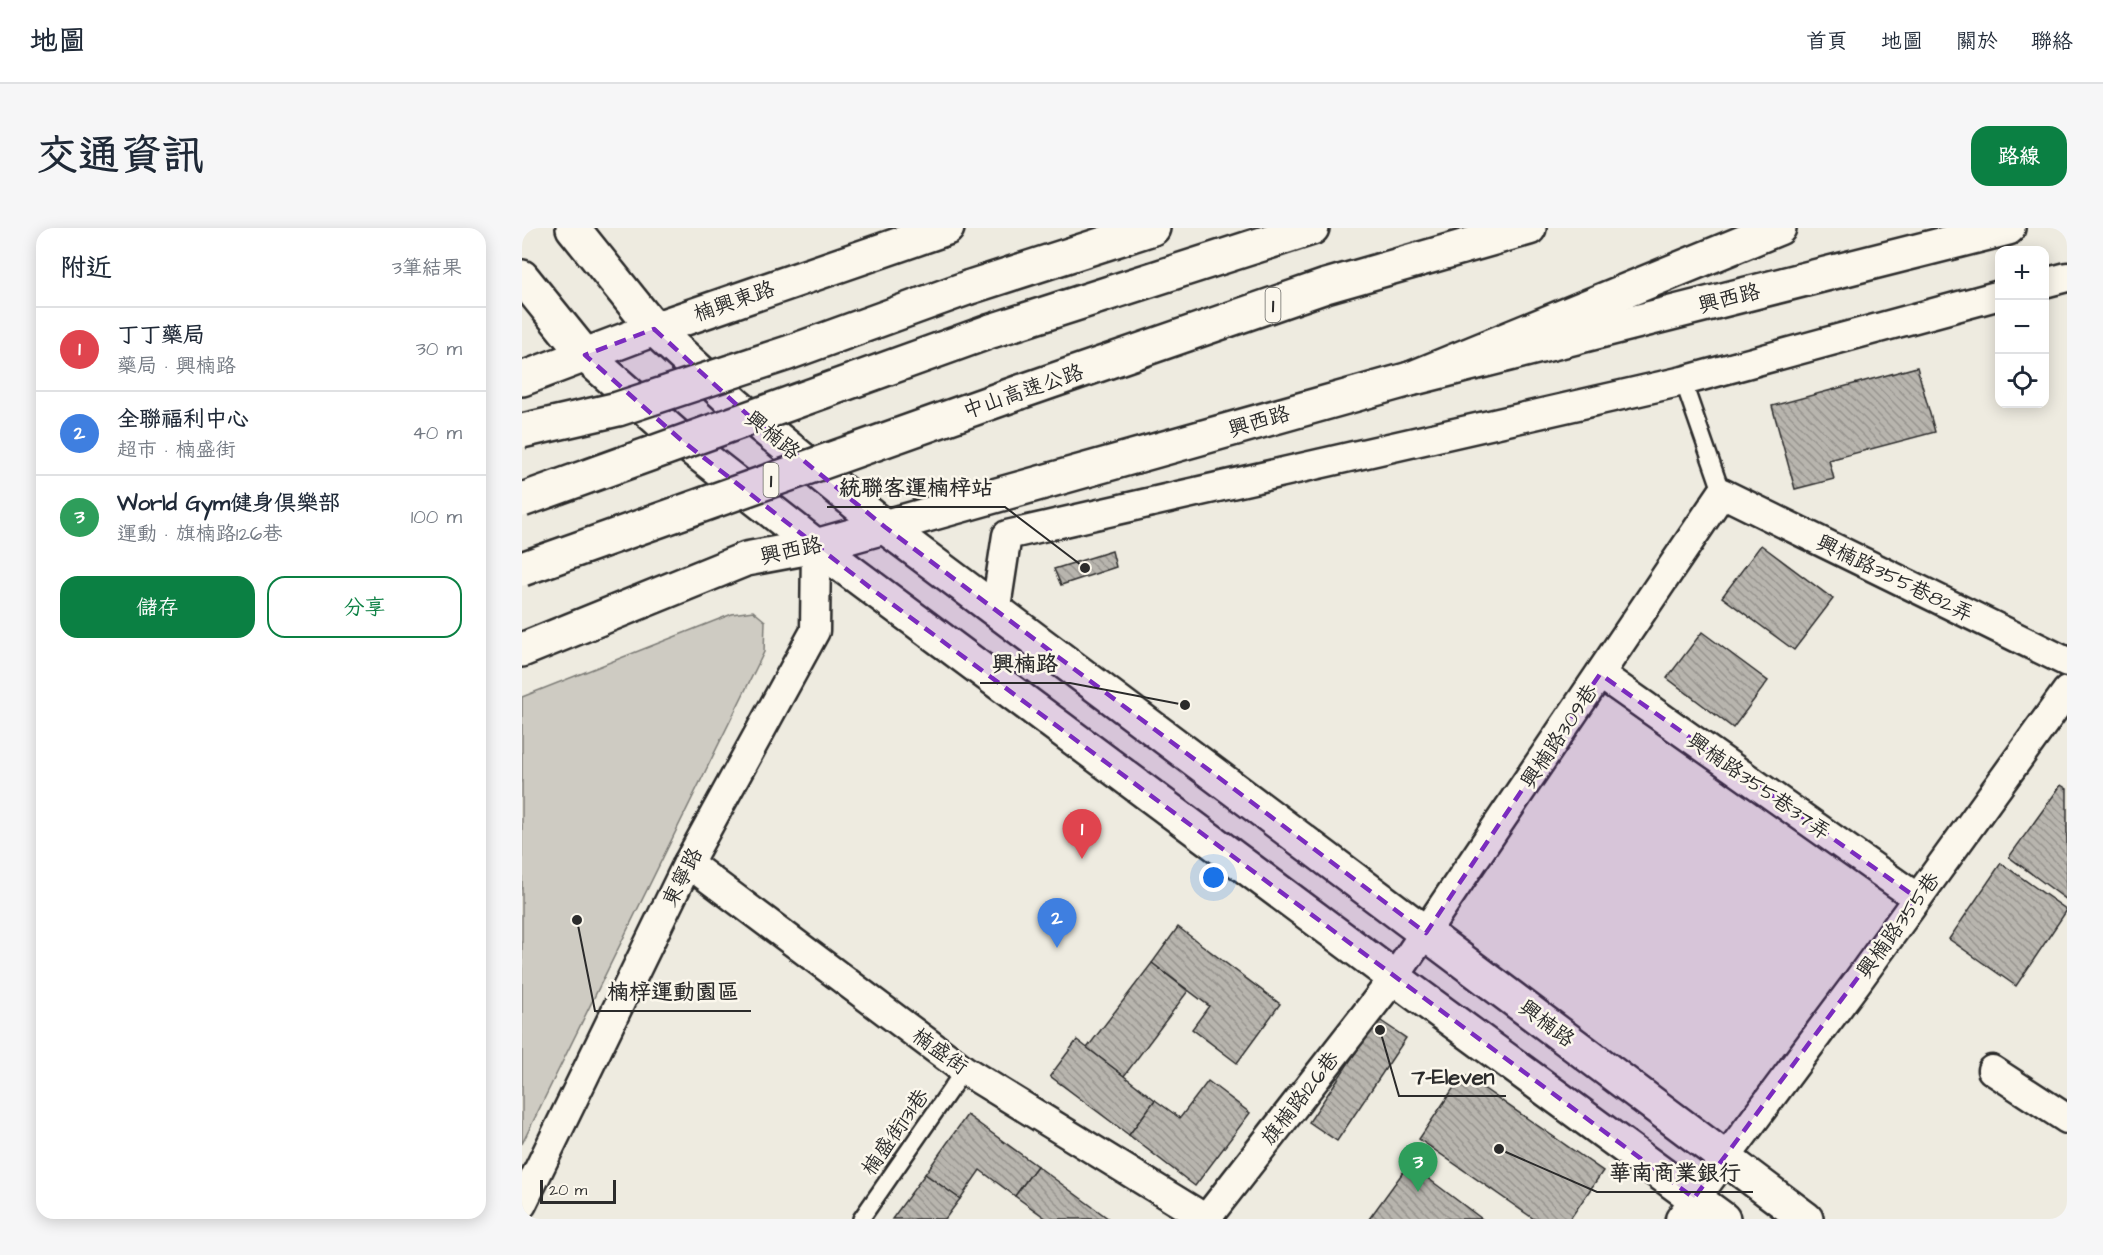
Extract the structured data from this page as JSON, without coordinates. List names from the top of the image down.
{
  "streets": {
    "main road": [
      "興西路",
      "楠興東路",
      "1",
      "中山高速公路",
      "興楠路"
    ],
    "street": [
      "興楠路355巷82弄",
      "興楠路309巷",
      "興楠路355巷37弄",
      "東寧路",
      "興楠路355巷",
      "楠盛街",
      "旗楠路126巷"
    ],
    "lane": ["楠盛街131巷"]
  },
  "crossings": [
    ["興西路", "興楠路"],
    ["興西路", "東寧路"],
    ["楠興東路", "興楠路"],
    ["興楠路", "興楠路309巷"],
    ["興楠路", "興楠路355巷"],
    ["興楠路355巷82弄", "興楠路309巷"],
    ["興楠路309巷", "興楠路355巷37弄"],
    ["興楠路309巷", "旗楠路126巷"],
    ["興楠路355巷37弄", "興楠路355巷"],
    ["東寧路", "楠盛街"],
    ["楠盛街", "旗楠路126巷"],
    ["楠盛街", "楠盛街131巷"]
  ],
  "places": [
    "統聯客運楠梓站",
    "興楠路",
    "楠梓運動園區",
    "7-Eleven",
    "華南商業銀行"
  ],
  "scale_bar": "20 m",
  "page": {
    "header": "地圖",
    "nav": [
      "首頁",
      "地圖",
      "關於",
      "聯絡"
    ],
    "title": "交通資訊",
    "buttons": [
      "路線",
      ["儲存", "分享"]
    ],
    "heading": ["附近", "3筆結果"],
    "map_buttons": ["+", "−"],
    "list": [
      {
        "mark": "1",
        "name": "丁丁藥局",
        "note": "藥局 · 興楠路",
        "value": "30 m"
      },
      {
        "mark": "2",
        "name": "全聯福利中心",
        "note": "超市 · 楠盛街",
        "value": "40 m"
      },
      {
        "mark": "3",
        "name": "World Gym健身俱樂部",
        "note": "運動 · 旗楠路126巷",
        "value": "100 m"
      }
    ],
    "pins": ["1", "2", "3"],
    "scale": "20 m"
  }
}
